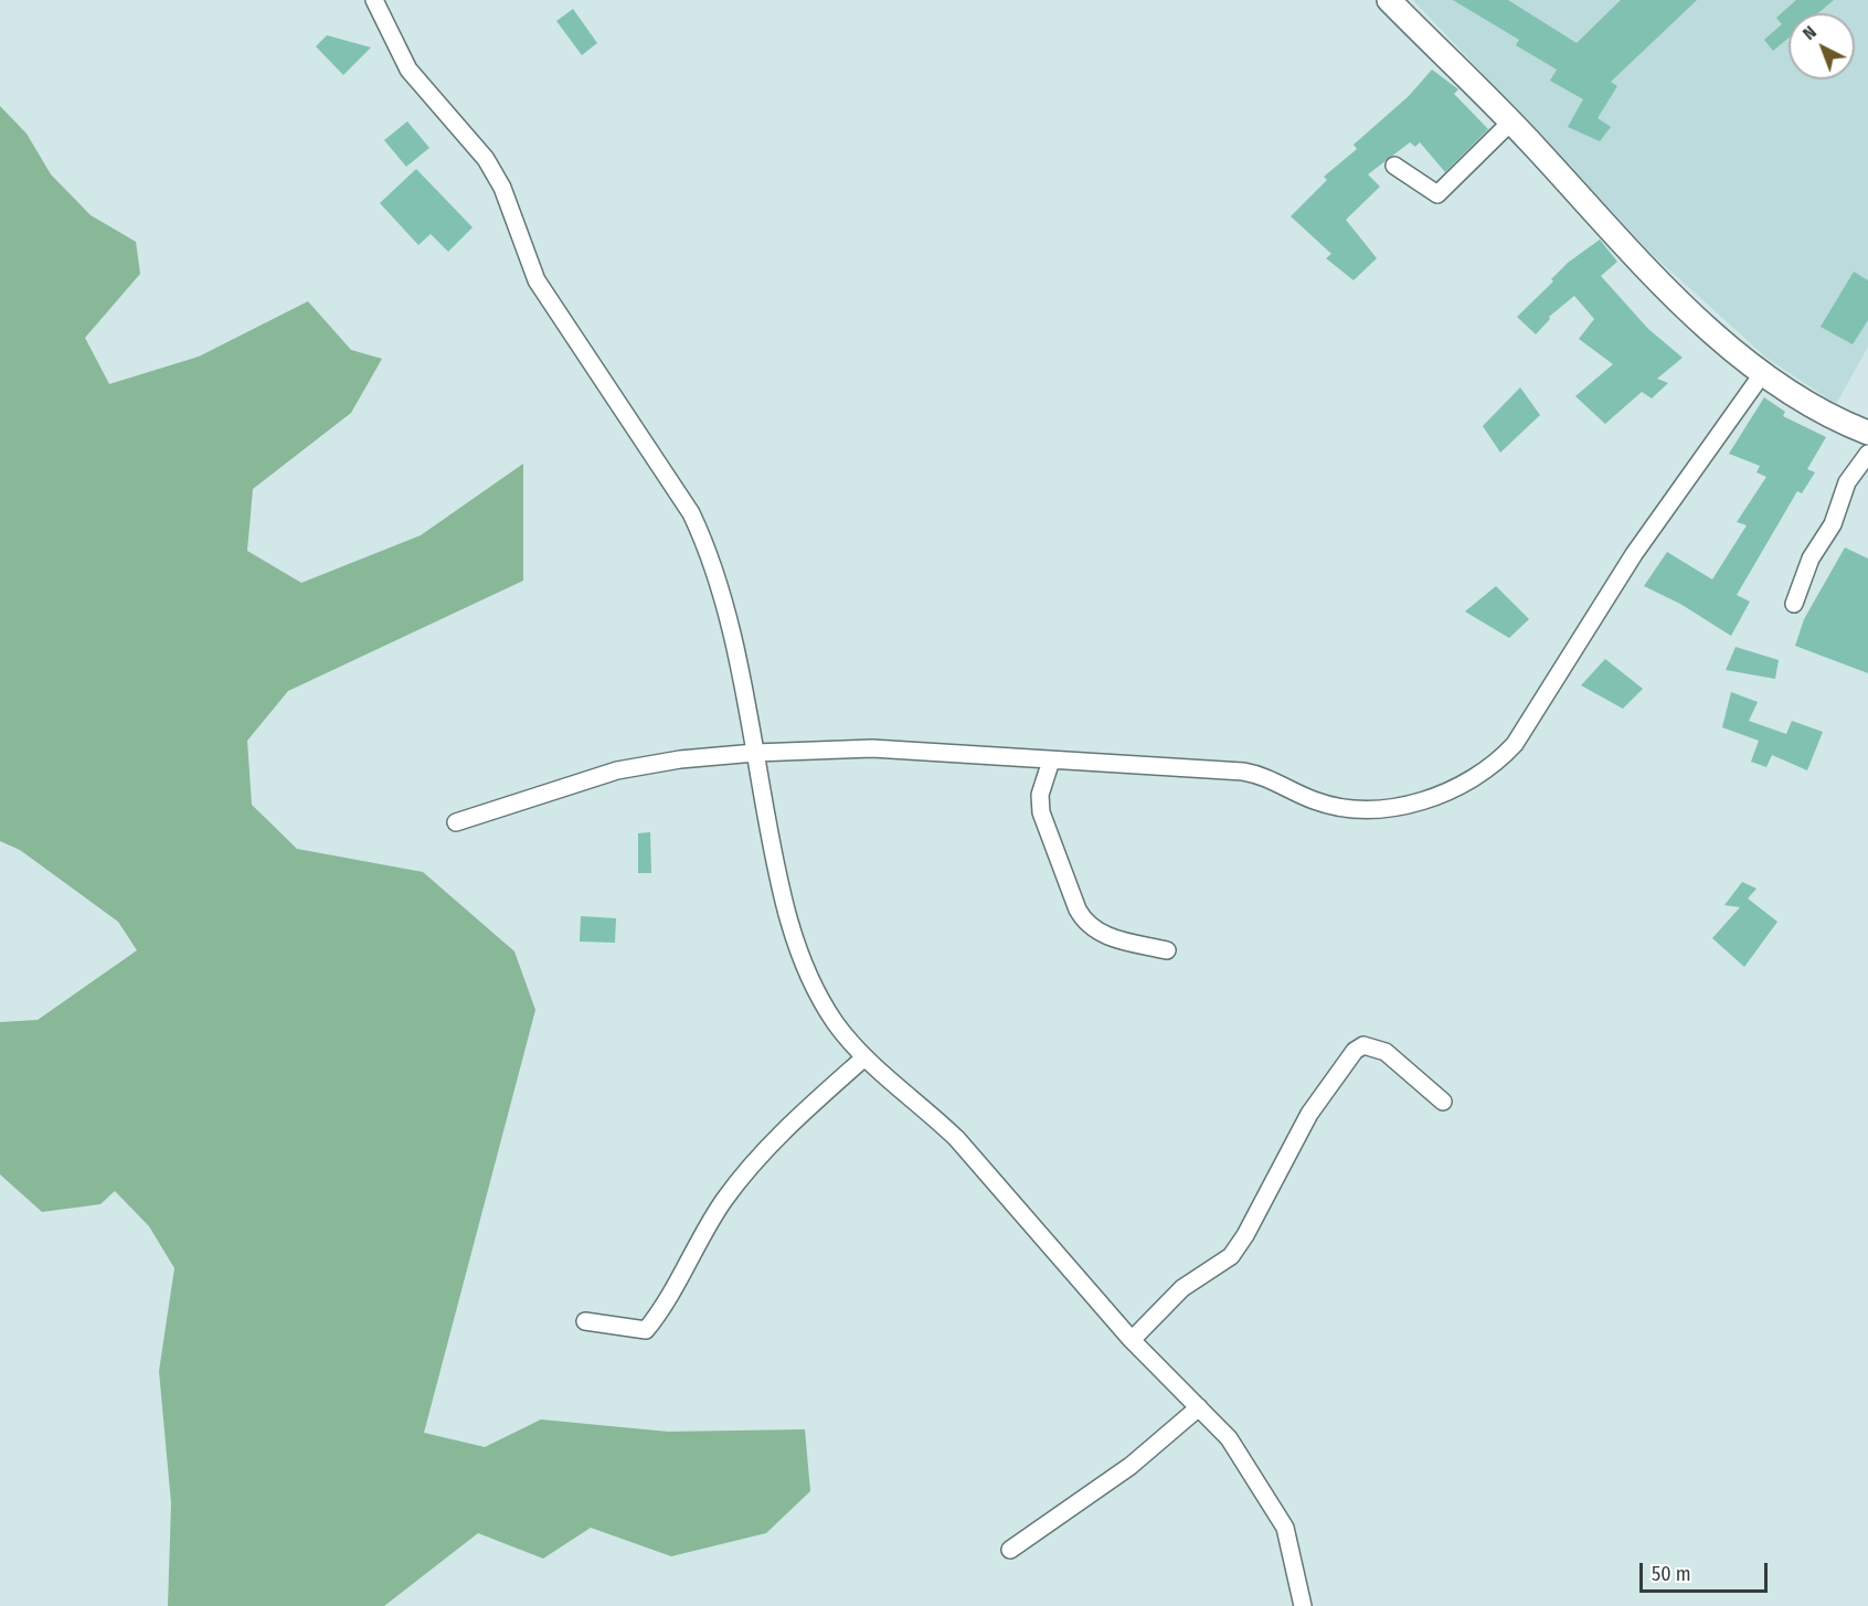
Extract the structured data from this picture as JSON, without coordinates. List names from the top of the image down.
{
  "scale_bar": "50 m",
  "north": "top left"
}
